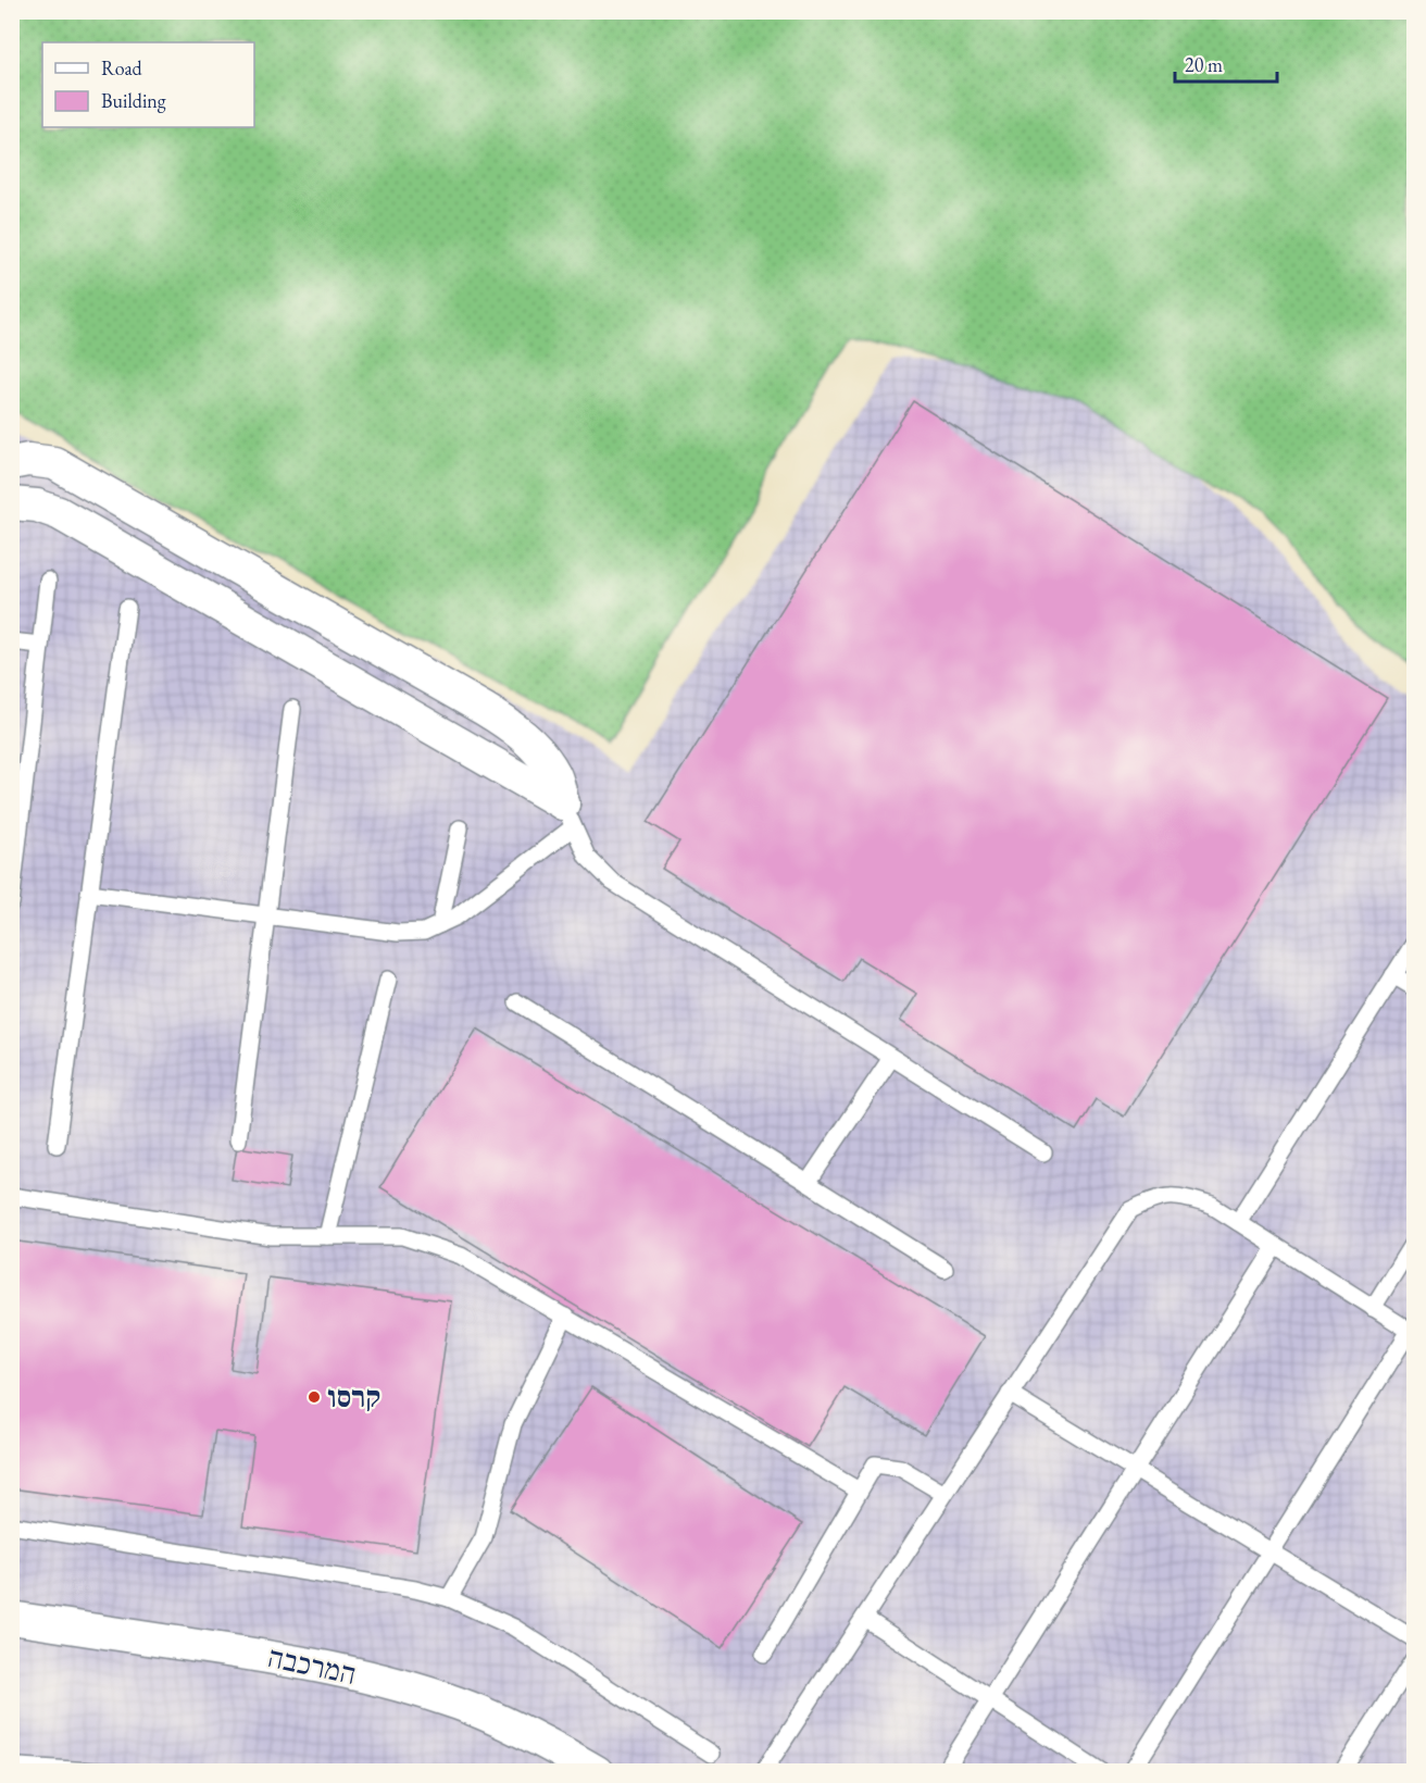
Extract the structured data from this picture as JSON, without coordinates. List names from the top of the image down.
{
  "streets": {
    "street": ["המרכבה"]
  },
  "places": ["קרסו"],
  "legend": ["Road", "Building"],
  "scale_bar": "20 m"
}
